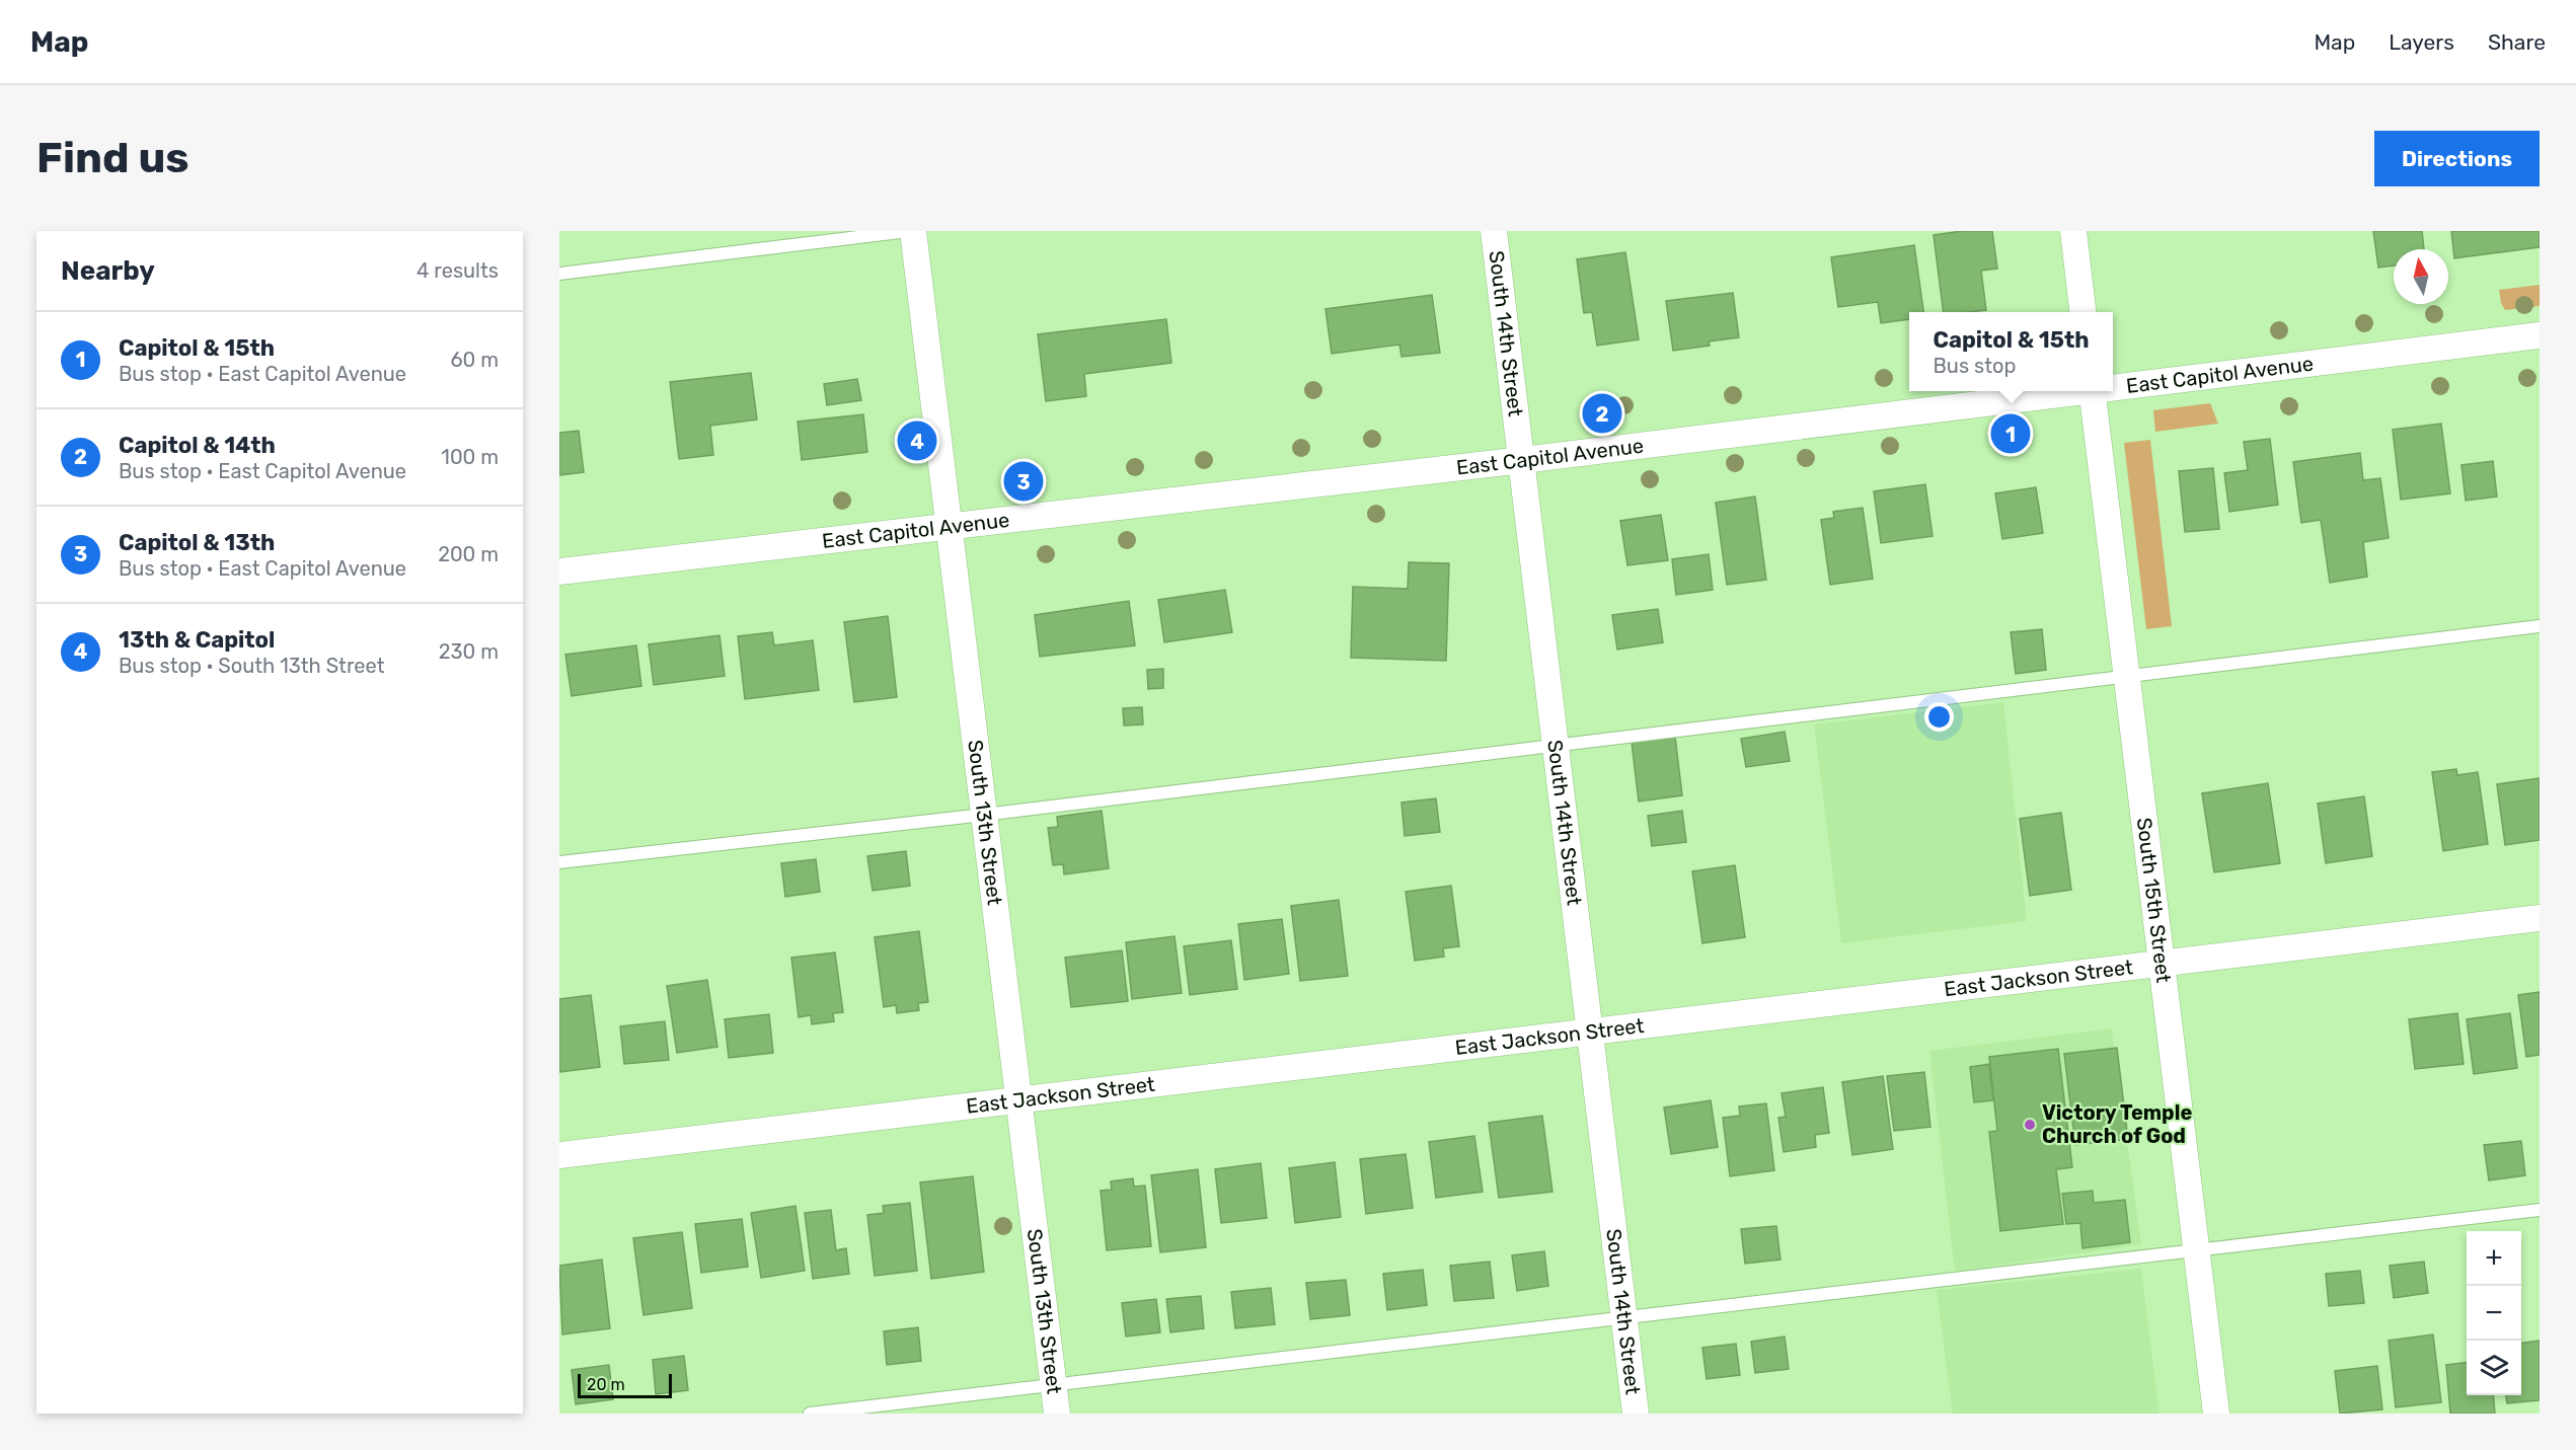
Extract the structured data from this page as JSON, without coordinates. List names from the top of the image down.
{
  "streets": {
    "street": [
      "South 14th Street",
      "East Capitol Avenue",
      "South 13th Street",
      "South 15th Street",
      "East Jackson Street"
    ]
  },
  "crossings": [
    ["South 14th Street", "East Capitol Avenue"],
    ["South 14th Street", "East Jackson Street"],
    ["East Capitol Avenue", "South 13th Street"],
    ["South 13th Street", "East Jackson Street"],
    ["South 15th Street", "East Jackson Street"]
  ],
  "places": ["Victory Temple Church of God"],
  "scale_bar": "20 m",
  "north": "top",
  "page": {
    "header": "Map",
    "nav": ["Map", "Layers", "Share"],
    "buttons": "Directions",
    "title": "Find us",
    "heading": ["Nearby", "4 results"],
    "list": [
      {
        "mark": "1",
        "name": "Capitol & 15th",
        "note": "Bus stop · East Capitol Avenue",
        "value": "60 m"
      },
      {
        "mark": "2",
        "name": "Capitol & 14th",
        "note": "Bus stop · East Capitol Avenue",
        "value": "100 m"
      },
      {
        "mark": "3",
        "name": "Capitol & 13th",
        "note": "Bus stop · East Capitol Avenue",
        "value": "200 m"
      },
      {
        "mark": "4",
        "name": "13th & Capitol",
        "note": "Bus stop · South 13th Street",
        "value": "230 m"
      }
    ],
    "popup": ["Capitol & 15th", "Bus stop"],
    "pins": [
      "2",
      "1",
      "4",
      "3"
    ],
    "map_buttons": ["+", "−"],
    "scale": "20 m"
  }
}
